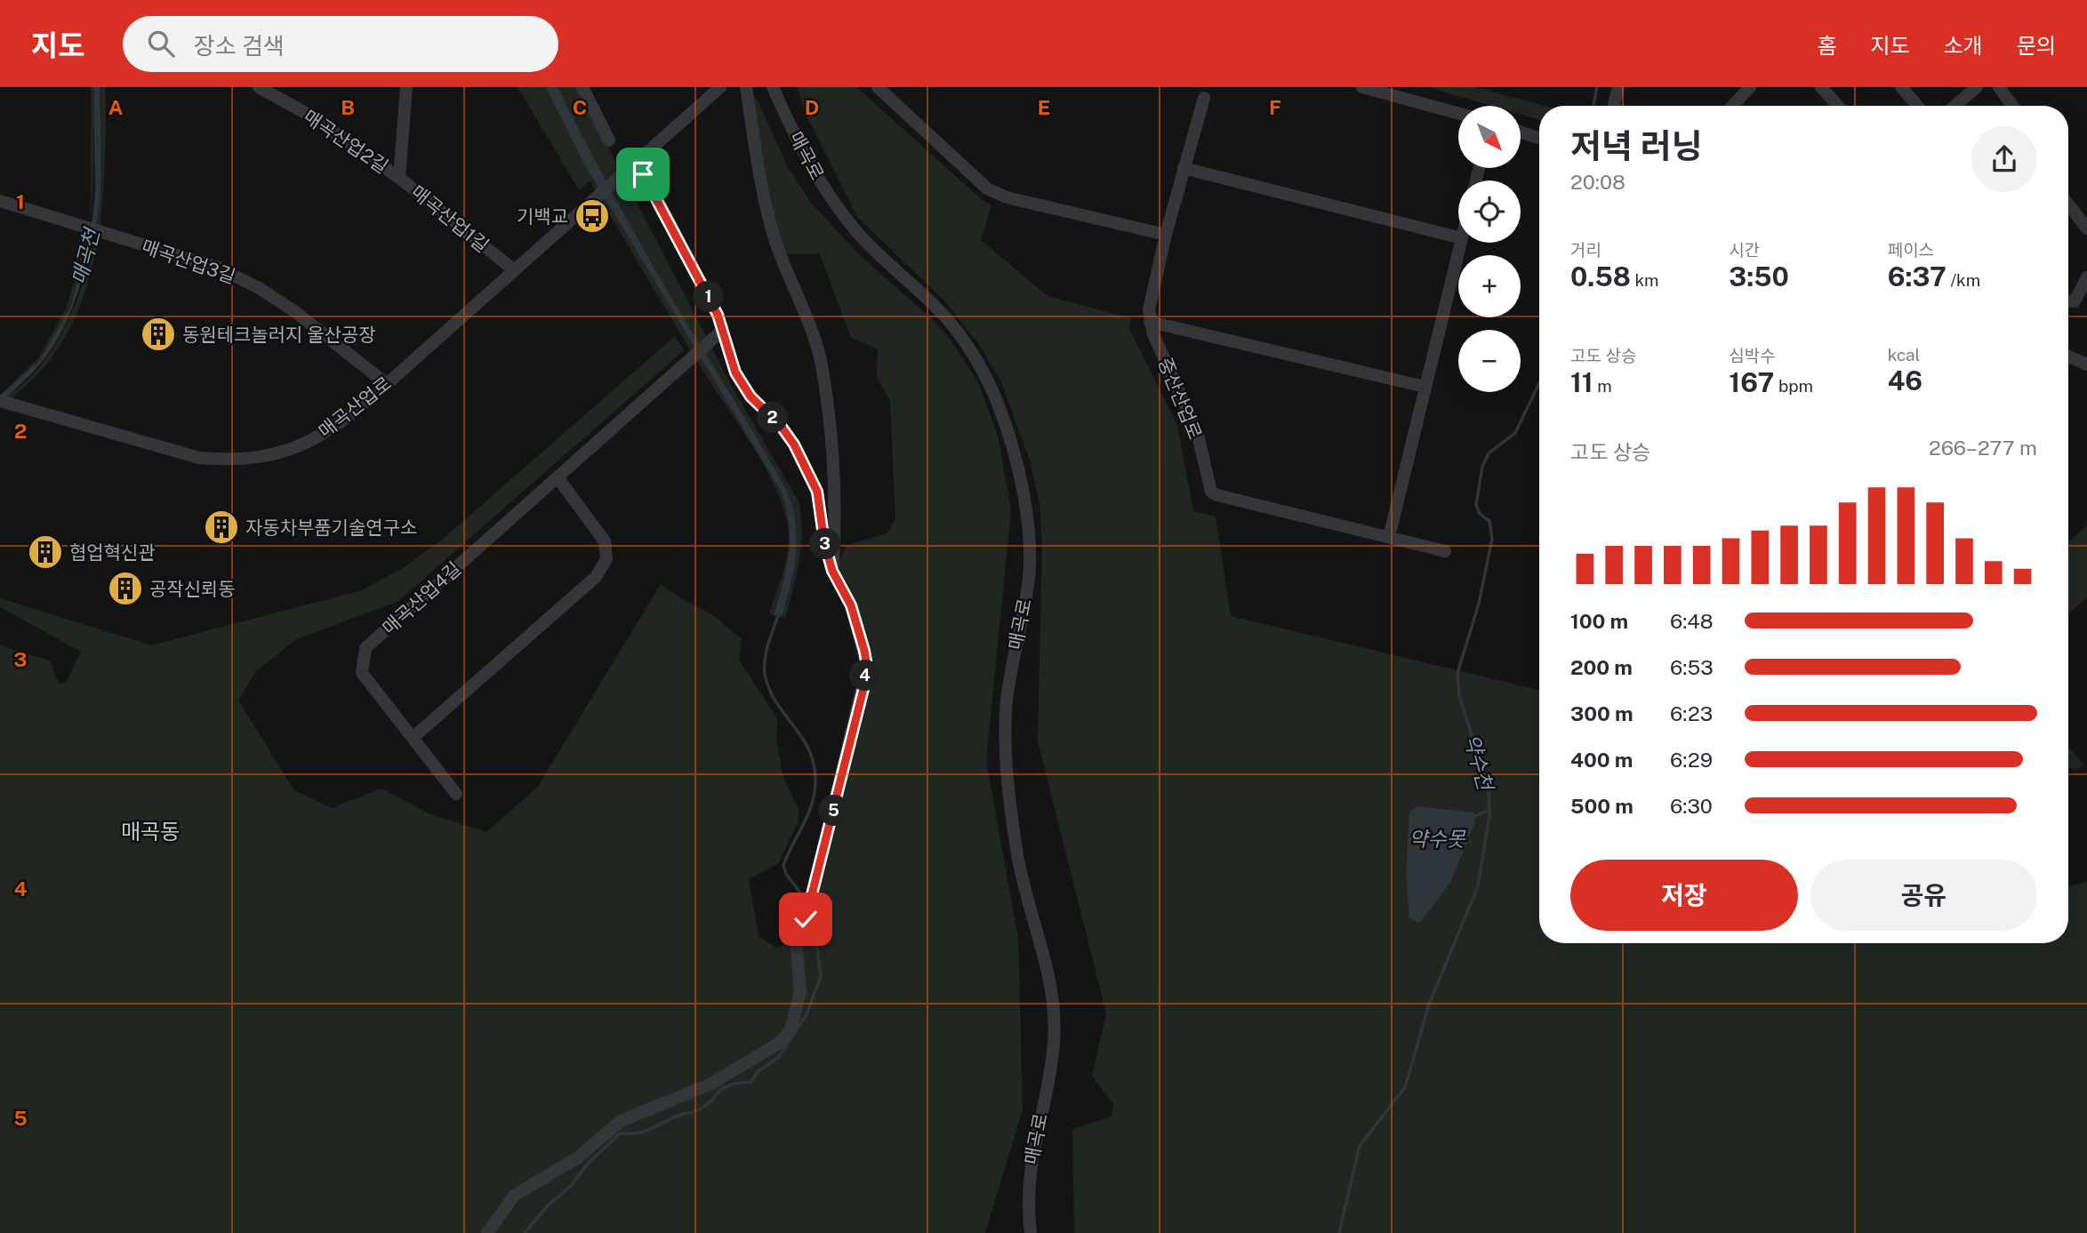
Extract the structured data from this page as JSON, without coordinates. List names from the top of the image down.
{
  "streets": {
    "street": [
      "매곡산업2길",
      "매곡로",
      "매곡산업1길",
      "매곡산업3길",
      "중산산업로",
      "매곡산업로",
      "매곡산업4길"
    ]
  },
  "crossings": [
    ["매곡산업2길", "매곡산업1길"],
    ["매곡산업1길", "매곡산업로"],
    ["매곡산업3길", "매곡산업로"]
  ],
  "districts": ["매곡동"],
  "water": ["매곡천", "약수천", "약수못"],
  "places": {
    "bus stop": ["기백교"],
    "building": [
      "동원테크놀러지 울산공장",
      "자동차부품기술연구소",
      "협업혁신관",
      "공작신뢰동"
    ]
  },
  "north": "bottom right",
  "page": {
    "header": "지도",
    "search": "장소 검색",
    "nav": [
      "홈",
      "지도",
      "소개",
      "문의"
    ],
    "map_buttons": ["+", "−"],
    "heading": ["저녁 러닝", "20:08"],
    "stats": [
      ["거리", "0.58 km"],
      ["시간", "3:50"],
      ["페이스", "6:37 /km"],
      ["고도 상승", "11 m"],
      ["심박수", "167 bpm"],
      ["kcal", "46"]
    ],
    "pins": [
      "1",
      "2",
      "3",
      "4",
      "5"
    ],
    "chart": ["고도 상승", "266–277 m"],
    "list": [
      {
        "name": "100 m",
        "note": "6:48"
      },
      {
        "name": "200 m",
        "note": "6:53"
      },
      {
        "name": "300 m",
        "note": "6:23"
      },
      {
        "name": "400 m",
        "note": "6:29"
      },
      {
        "name": "500 m",
        "note": "6:30"
      }
    ],
    "buttons": ["저장", "공유"]
  },
  "grid": {
    "columns": [
      "A",
      "B",
      "C",
      "D",
      "E",
      "F"
    ],
    "rows": [
      "1",
      "2",
      "3",
      "4",
      "5"
    ]
  }
}
